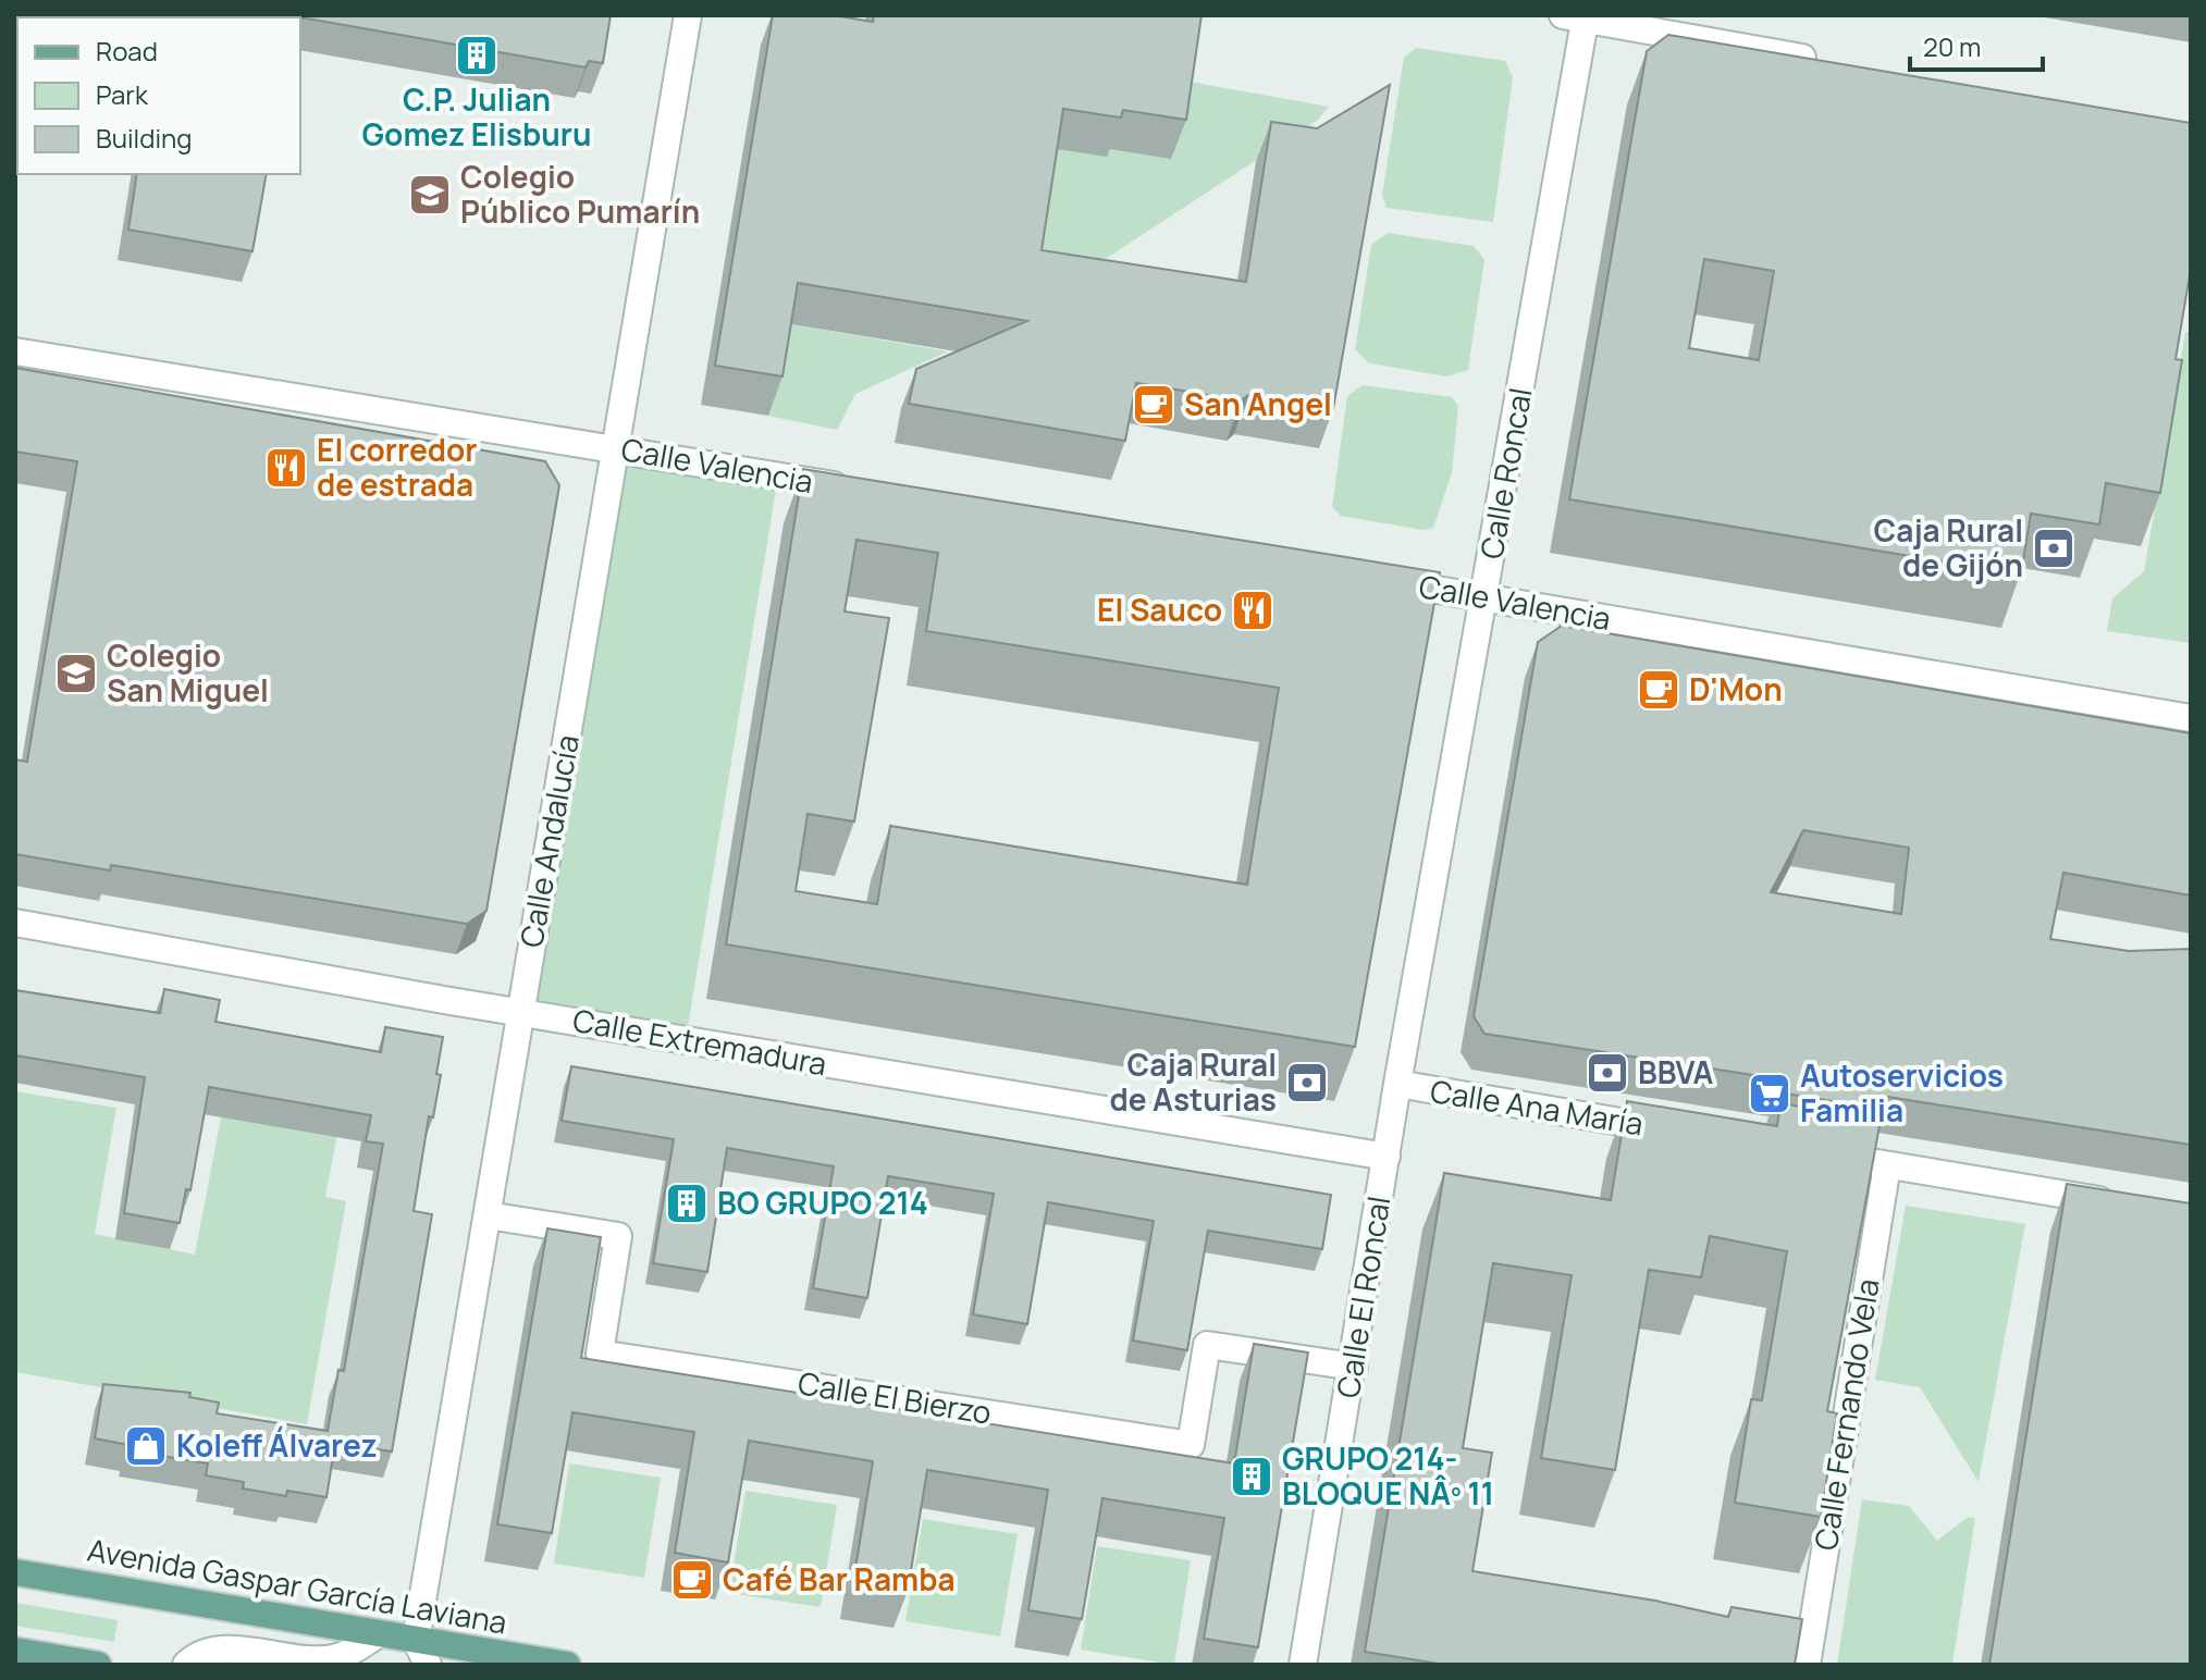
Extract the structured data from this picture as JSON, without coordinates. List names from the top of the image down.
{
  "streets": {
    "main road": ["Avenida Gaspar García Laviana"],
    "street": [
      "Calle Valencia",
      "Calle Roncal",
      "Calle Andalucía",
      "Calle Extremadura",
      "Calle Ana María",
      "Calle El Roncal",
      "Calle El Bierzo",
      "Calle Fernando Vela"
    ]
  },
  "crossings": [
    ["Calle Valencia", "Calle Roncal"],
    ["Calle Valencia", "Calle Andalucía"],
    ["Calle Roncal", "Calle Ana María"],
    ["Calle Roncal", "Calle El Roncal"],
    ["Calle Andalucía", "Calle Extremadura"],
    ["Calle Andalucía", "Calle El Bierzo"],
    ["Calle Andalucía", "Avenida Gaspar García Laviana"],
    ["Calle Extremadura", "Calle El Roncal"],
    ["Calle Ana María", "Calle El Roncal"],
    ["Calle El Roncal", "Calle El Bierzo"]
  ],
  "places": {
    "building": ["C.P. Julian Gomez Elisburu", "BO GRUPO 214", "GRUPO 214- BLOQUE NÂº 11"],
    "school or university": ["Colegio Público Pumarín", "Colegio San Miguel"],
    "cafe": ["San Angel", "D'Mon", "Café Bar Ramba"],
    "restaurant": ["El corredor de estrada", "El Sauco"],
    "bank": ["Caja Rural de Gijón", "BBVA", "Caja Rural de Asturias"],
    "supermarket": ["Autoservicios Familia"],
    "shop": ["Koleff Álvarez"]
  },
  "legend": ["Road", "Park", "Building"],
  "scale_bar": "20 m"
}
